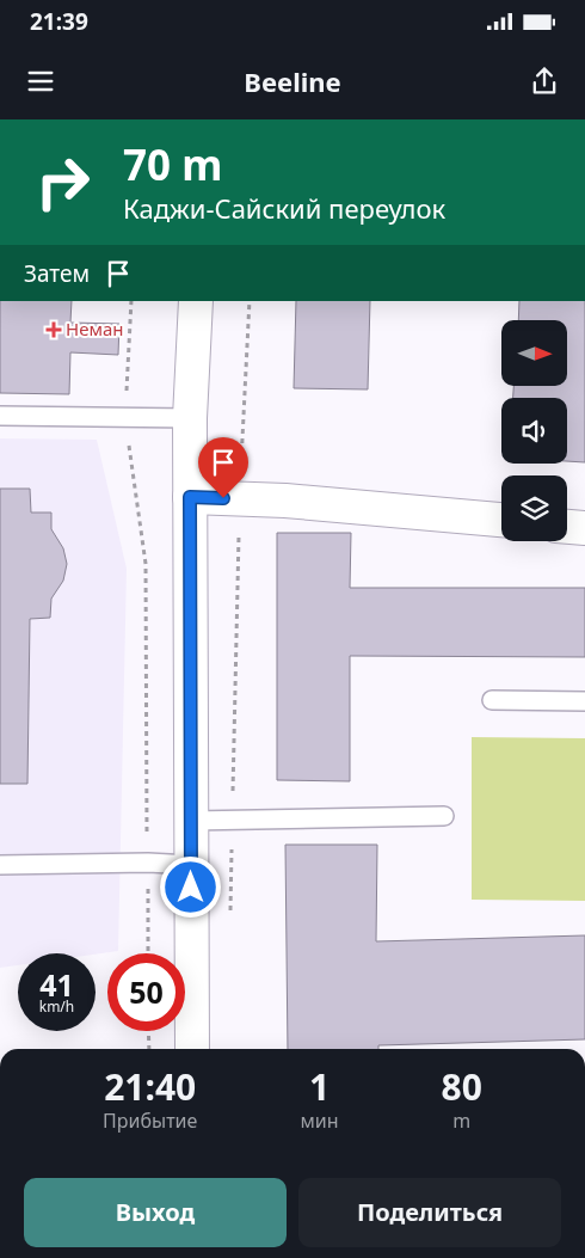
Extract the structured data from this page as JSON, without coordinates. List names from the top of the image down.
{
  "places": {
    "health": ["Неман"]
  },
  "north": "right",
  "page": {
    "status": "21:39",
    "header": "Beeline",
    "turn": ["70 m", "Каджи-Сайский переулок"],
    "then": "Затем",
    "speed": "41 km/h",
    "limit": "50",
    "eta": [
      "21:40",
      "Прибытие",
      "1",
      "мин",
      "80",
      "m"
    ],
    "buttons": ["Выход", "Поделиться"]
  }
}
